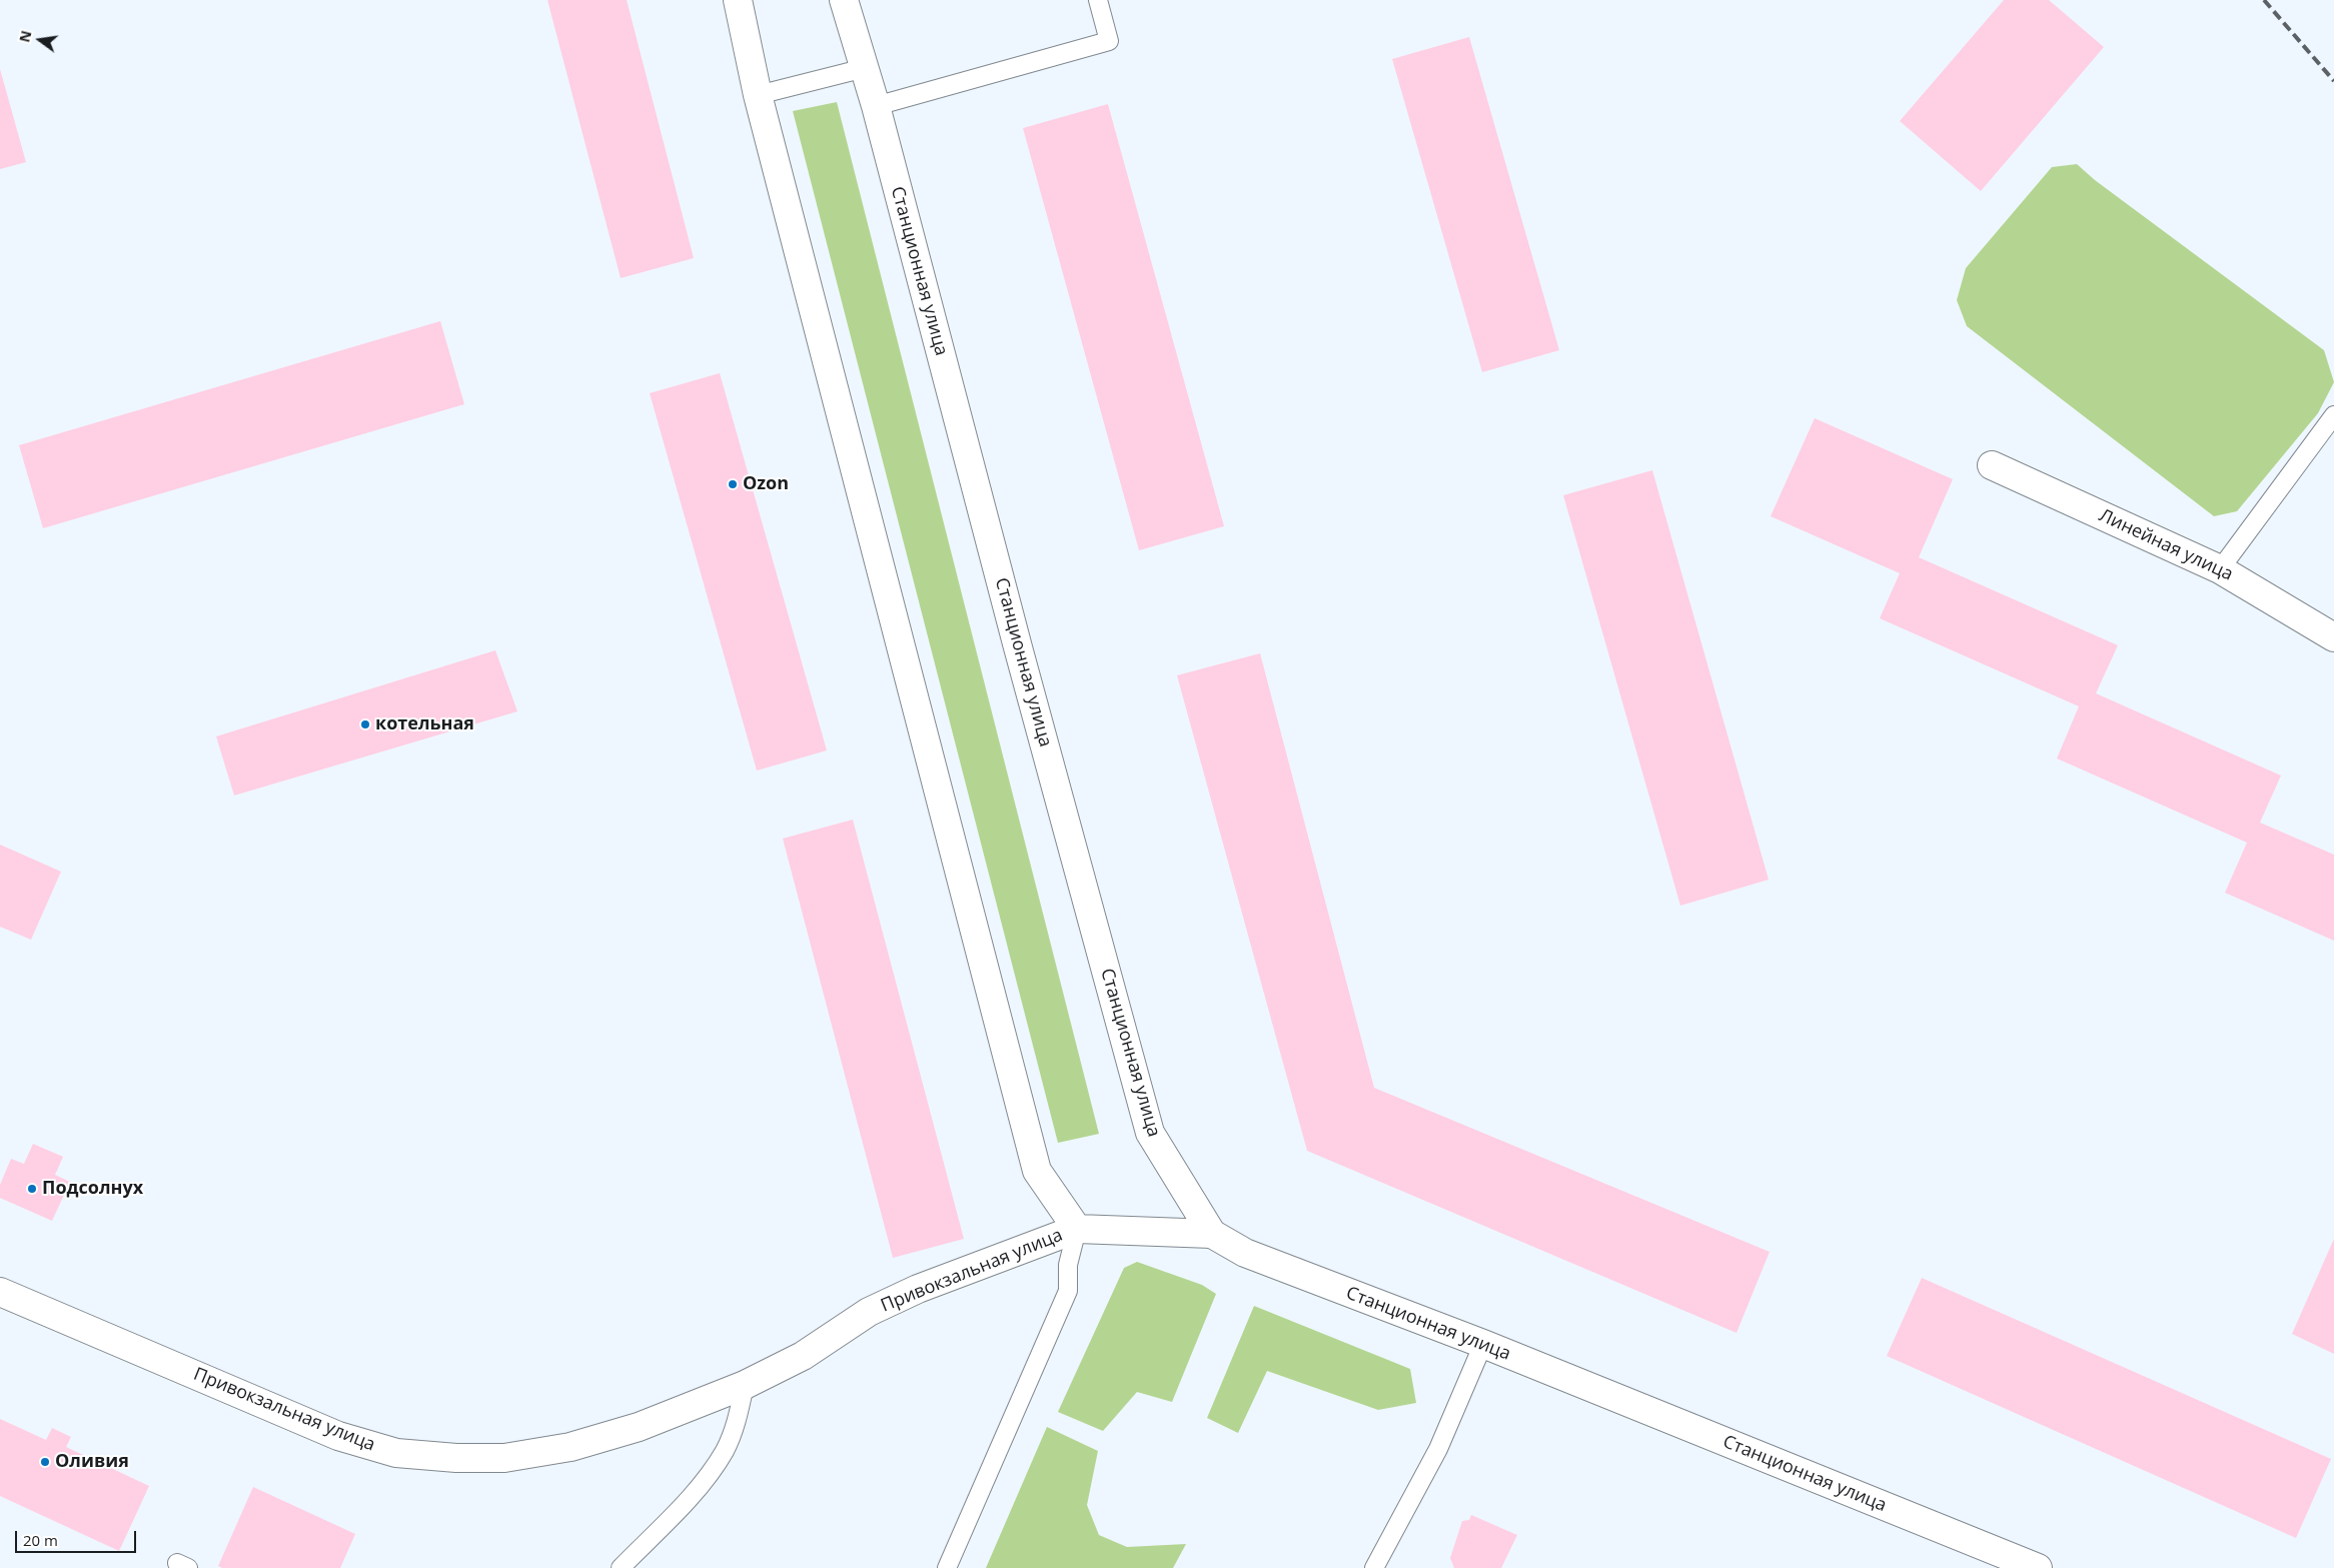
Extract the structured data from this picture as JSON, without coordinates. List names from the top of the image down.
{
  "streets": {
    "street": ["Станционная улица", "Линейная улица", "Привокзальная улица"]
  },
  "places": [
    "Ozon",
    "котельная",
    "Подсолнух",
    "Оливия"
  ],
  "scale_bar": "20 m",
  "north": "left"
}
